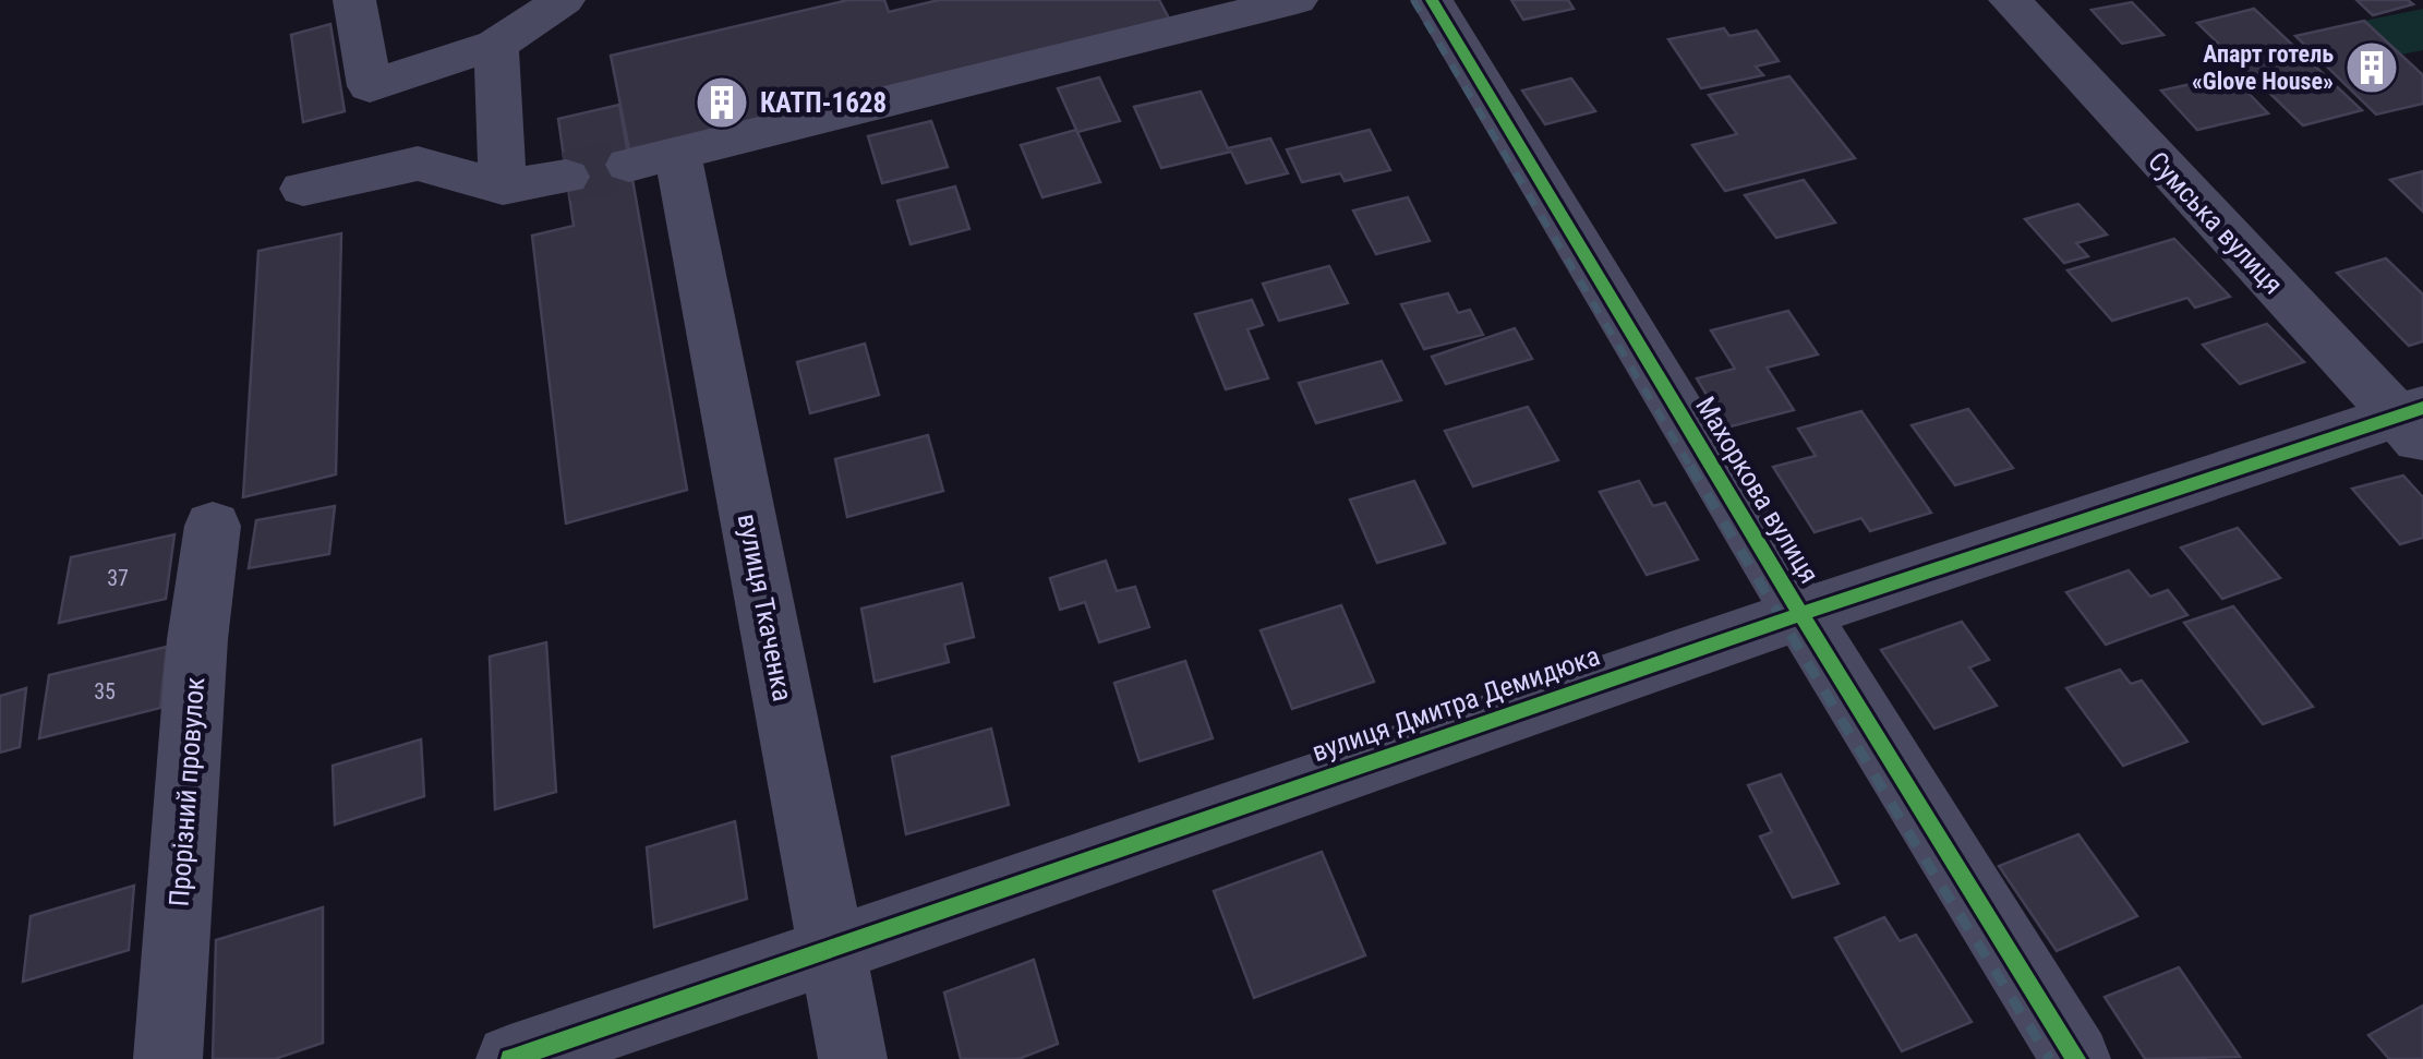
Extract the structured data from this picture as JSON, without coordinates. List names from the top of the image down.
{
  "streets": {
    "street": [
      "Сумська вулиця",
      "Махоркова вулиця",
      "вулиця Ткаченка",
      "вулиця Дмитра Демидюка",
      "Прорізний провулок"
    ]
  },
  "crossings": [
    ["Сумська вулиця", "вулиця Дмитра Демидюка"],
    ["Махоркова вулиця", "вулиця Дмитра Демидюка"],
    ["вулиця Ткаченка", "вулиця Дмитра Демидюка"]
  ],
  "places": {
    "building": ["Апарт готель «Glove House»", "КАТП-1628"]
  },
  "house_numbers": ["37", "35"]
}
